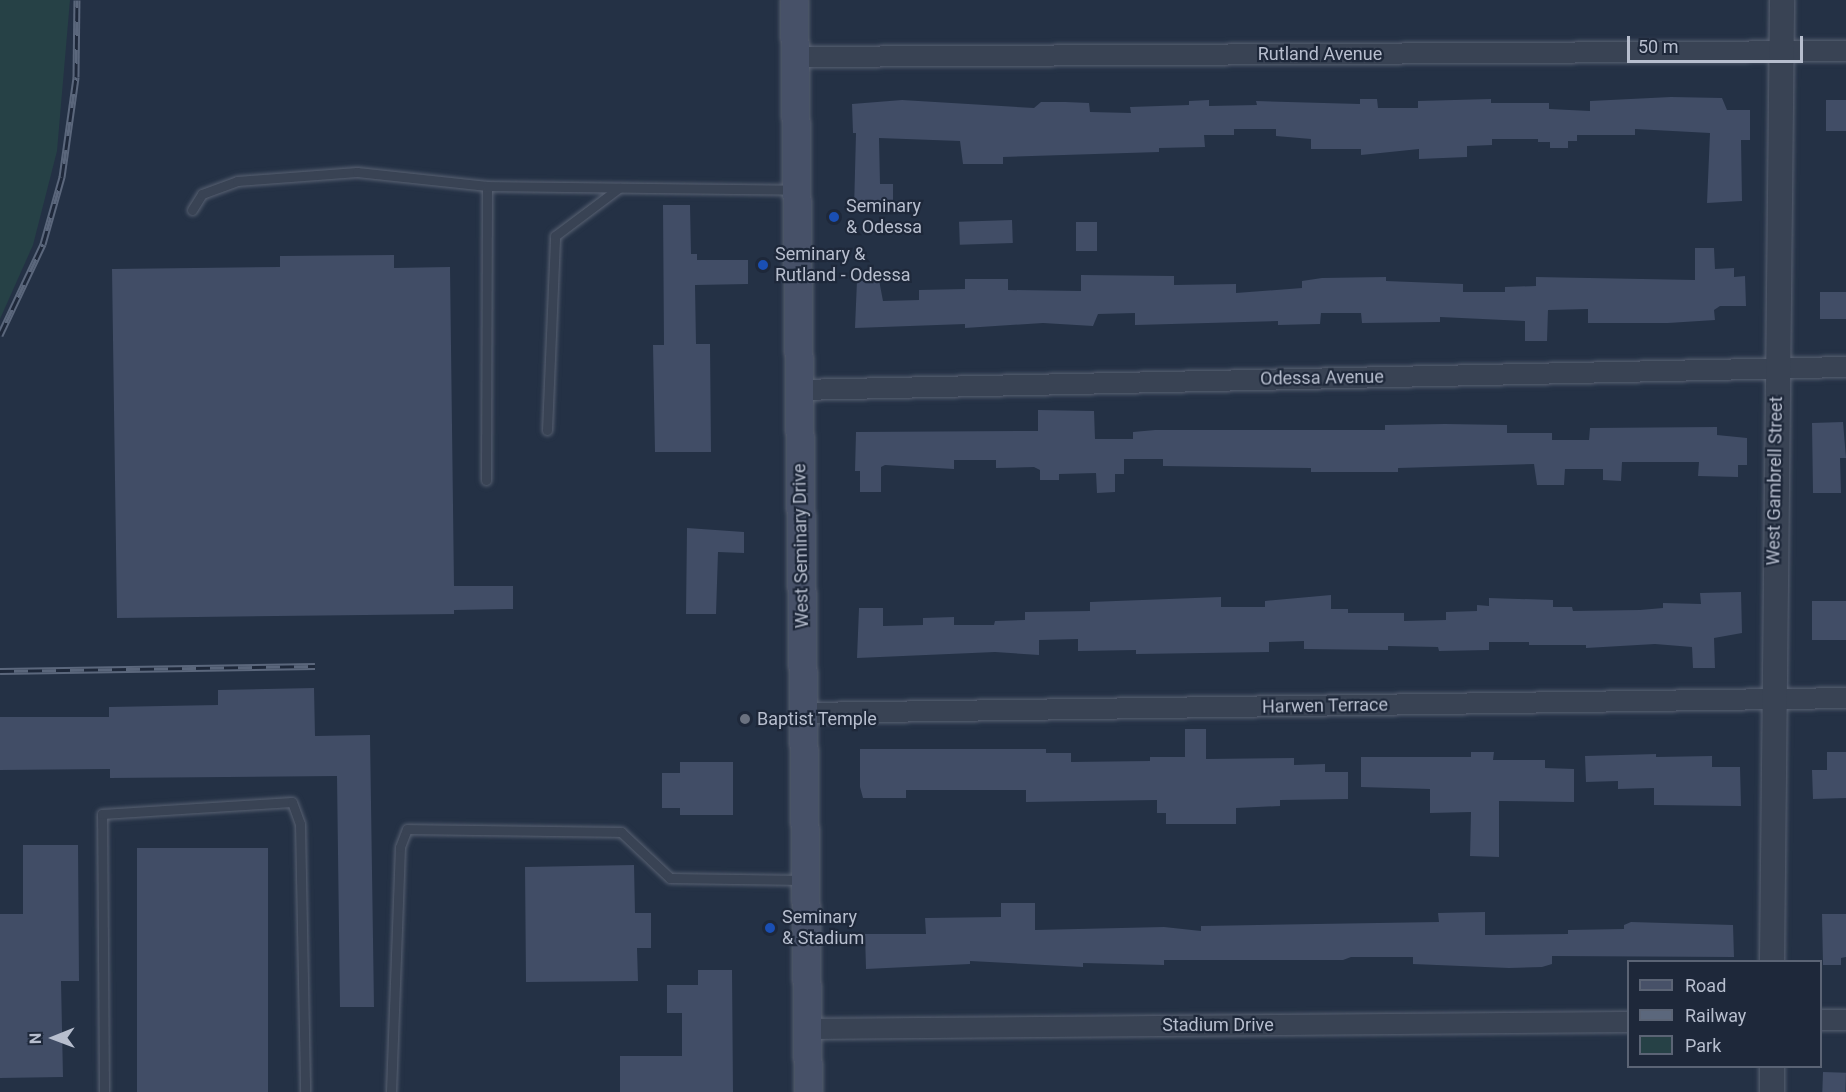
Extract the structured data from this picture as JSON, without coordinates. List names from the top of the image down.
{
  "streets": {
    "main road": ["West Seminary Drive"],
    "street": [
      "Rutland Avenue",
      "Odessa Avenue",
      "West Gambrell Street",
      "Harwen Terrace",
      "Stadium Drive"
    ]
  },
  "crossings": [
    ["Rutland Avenue", "West Gambrell Street"],
    ["Rutland Avenue", "West Seminary Drive"],
    ["Odessa Avenue", "West Gambrell Street"],
    ["Odessa Avenue", "West Seminary Drive"],
    ["West Gambrell Street", "Harwen Terrace"],
    ["West Seminary Drive", "Harwen Terrace"],
    ["West Seminary Drive", "Stadium Drive"]
  ],
  "places": [
    "Seminary & Odessa",
    "Seminary & Rutland - Odessa",
    "Baptist Temple",
    "Seminary & Stadium"
  ],
  "legend": ["Road", "Railway", "Park"],
  "scale_bar": "50 m",
  "north": "left"
}
